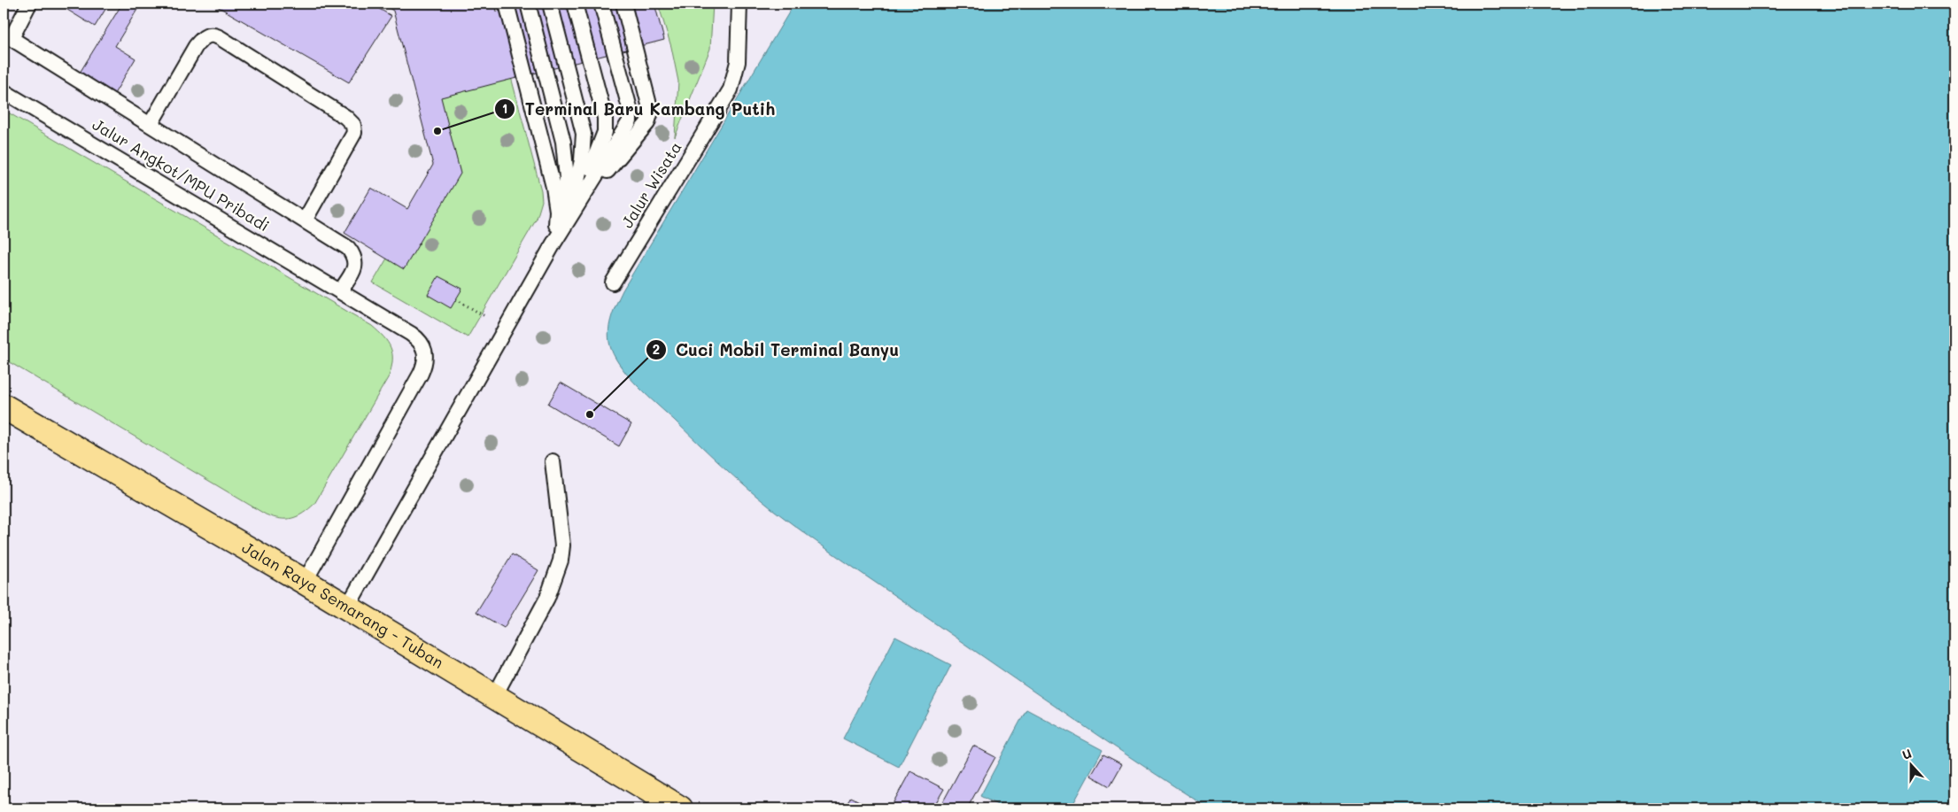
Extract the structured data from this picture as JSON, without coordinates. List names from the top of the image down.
{
  "streets": {
    "highway": ["Jalan Raya Semarang - Tuban"],
    "lane": ["Jalur Angkot/MPU Pribadi", "Jalur Wisata"]
  },
  "crossings": [
    ["Jalur Angkot/MPU Pribadi", "Jalan Raya Semarang - Tuban"]
  ],
  "places": ["Terminal Baru Kambang Putih", "Cuci Mobil Terminal Banyu"],
  "north": "top"
}
